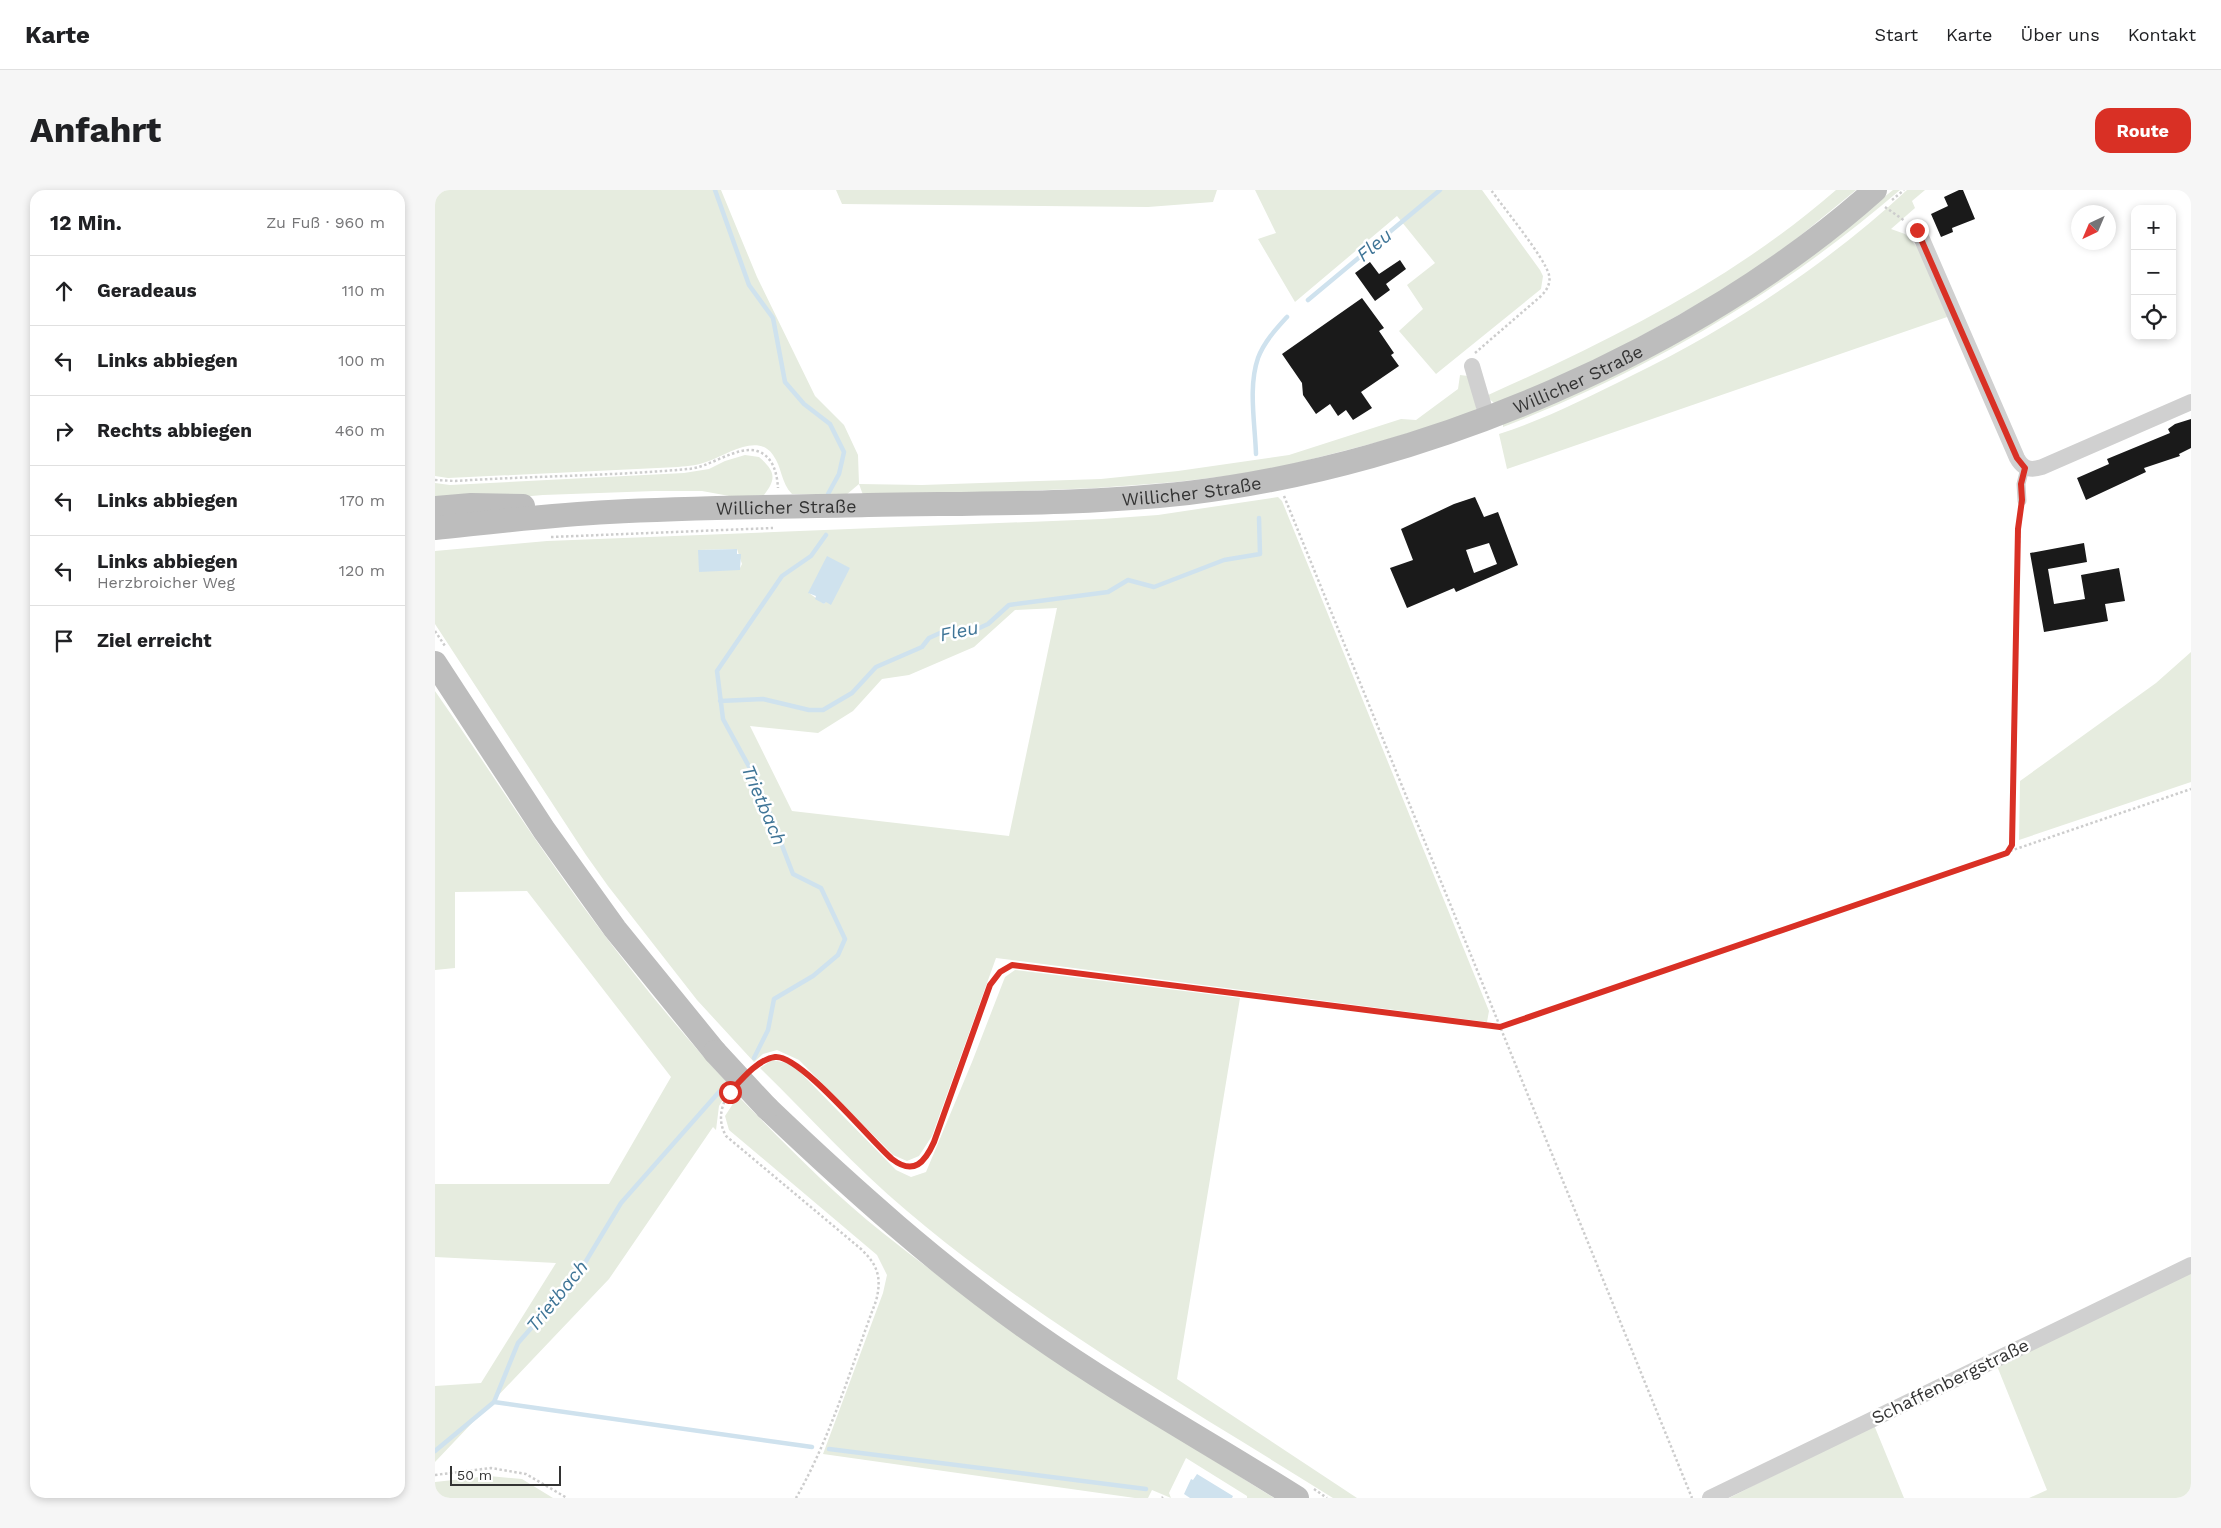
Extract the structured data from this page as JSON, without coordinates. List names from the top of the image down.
{
  "streets": {
    "main road": ["Willicher Straße"],
    "street": ["Schaffenbergstraße"]
  },
  "water": ["Fleu", "Trietbach"],
  "scale_bar": "50 m",
  "north": "bottom left",
  "page": {
    "header": "Karte",
    "nav": [
      "Start",
      "Karte",
      "Über uns",
      "Kontakt"
    ],
    "buttons": "Route",
    "title": "Anfahrt",
    "heading": ["12 Min.", "Zu Fuß · 960 m"],
    "map_buttons": ["+", "−"],
    "list": [
      ["Geradeaus", "110 m"],
      ["Links abbiegen", "100 m"],
      ["Rechts abbiegen", "460 m"],
      ["Links abbiegen", "170 m"],
      ["Links abbiegen", "Herzbroicher Weg", "120 m"],
      "Ziel erreicht"
    ],
    "scale": "50 m"
  }
}
